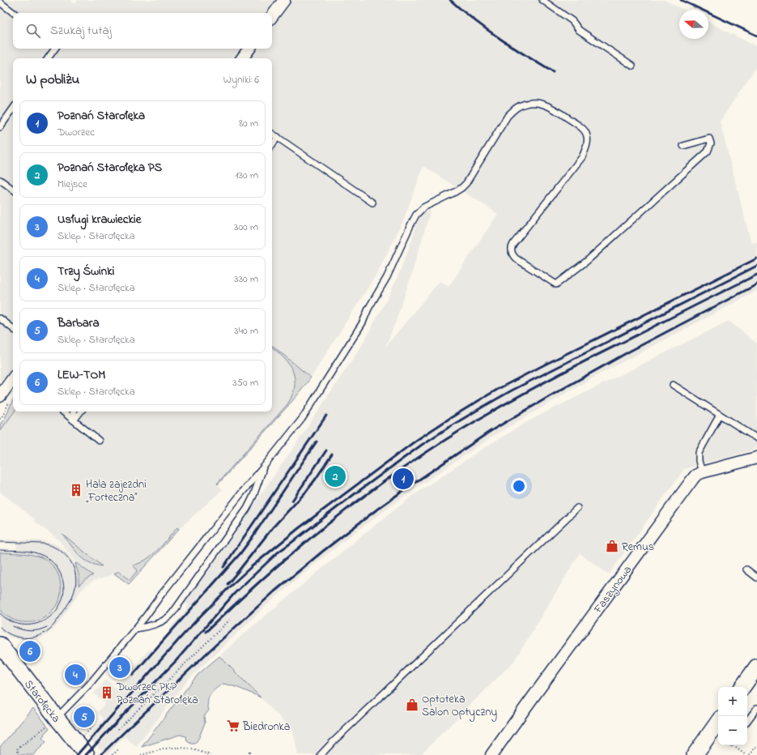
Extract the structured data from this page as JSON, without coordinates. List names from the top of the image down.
{
  "streets": {
    "street": ["Faszynowa", "Starołęcka"]
  },
  "places": {
    "building": ["Hala zajezdni „Forteczna”", "Dworzec PKP Poznań Starołęka"],
    "shop": ["Remus", "Optoteka Salon Optyczny"],
    "supermarket": ["Biedronka"]
  },
  "north": "left",
  "page": {
    "search": "Szukaj tutaj",
    "heading": ["W pobliżu", "Wyniki: 6"],
    "list": [
      {
        "mark": "1",
        "name": "Poznań Starołęka",
        "note": "Dworzec",
        "value": "80 m"
      },
      {
        "mark": "2",
        "name": "Poznań Starołęka PS",
        "note": "Miejsce",
        "value": "130 m"
      },
      {
        "mark": "3",
        "name": "Usługi krawieckie",
        "note": "Sklep · Starołęcka",
        "value": "300 m"
      },
      {
        "mark": "4",
        "name": "Trzy Świnki",
        "note": "Sklep · Starołęcka",
        "value": "330 m"
      },
      {
        "mark": "5",
        "name": "Barbara",
        "note": "Sklep · Starołęcka",
        "value": "340 m"
      },
      {
        "mark": "6",
        "name": "LEW-TOM",
        "note": "Sklep · Starołęcka",
        "value": "350 m"
      }
    ],
    "pins": [
      "2",
      "1",
      "6",
      "3",
      "4",
      "5"
    ],
    "map_buttons": ["+", "−"]
  }
}
